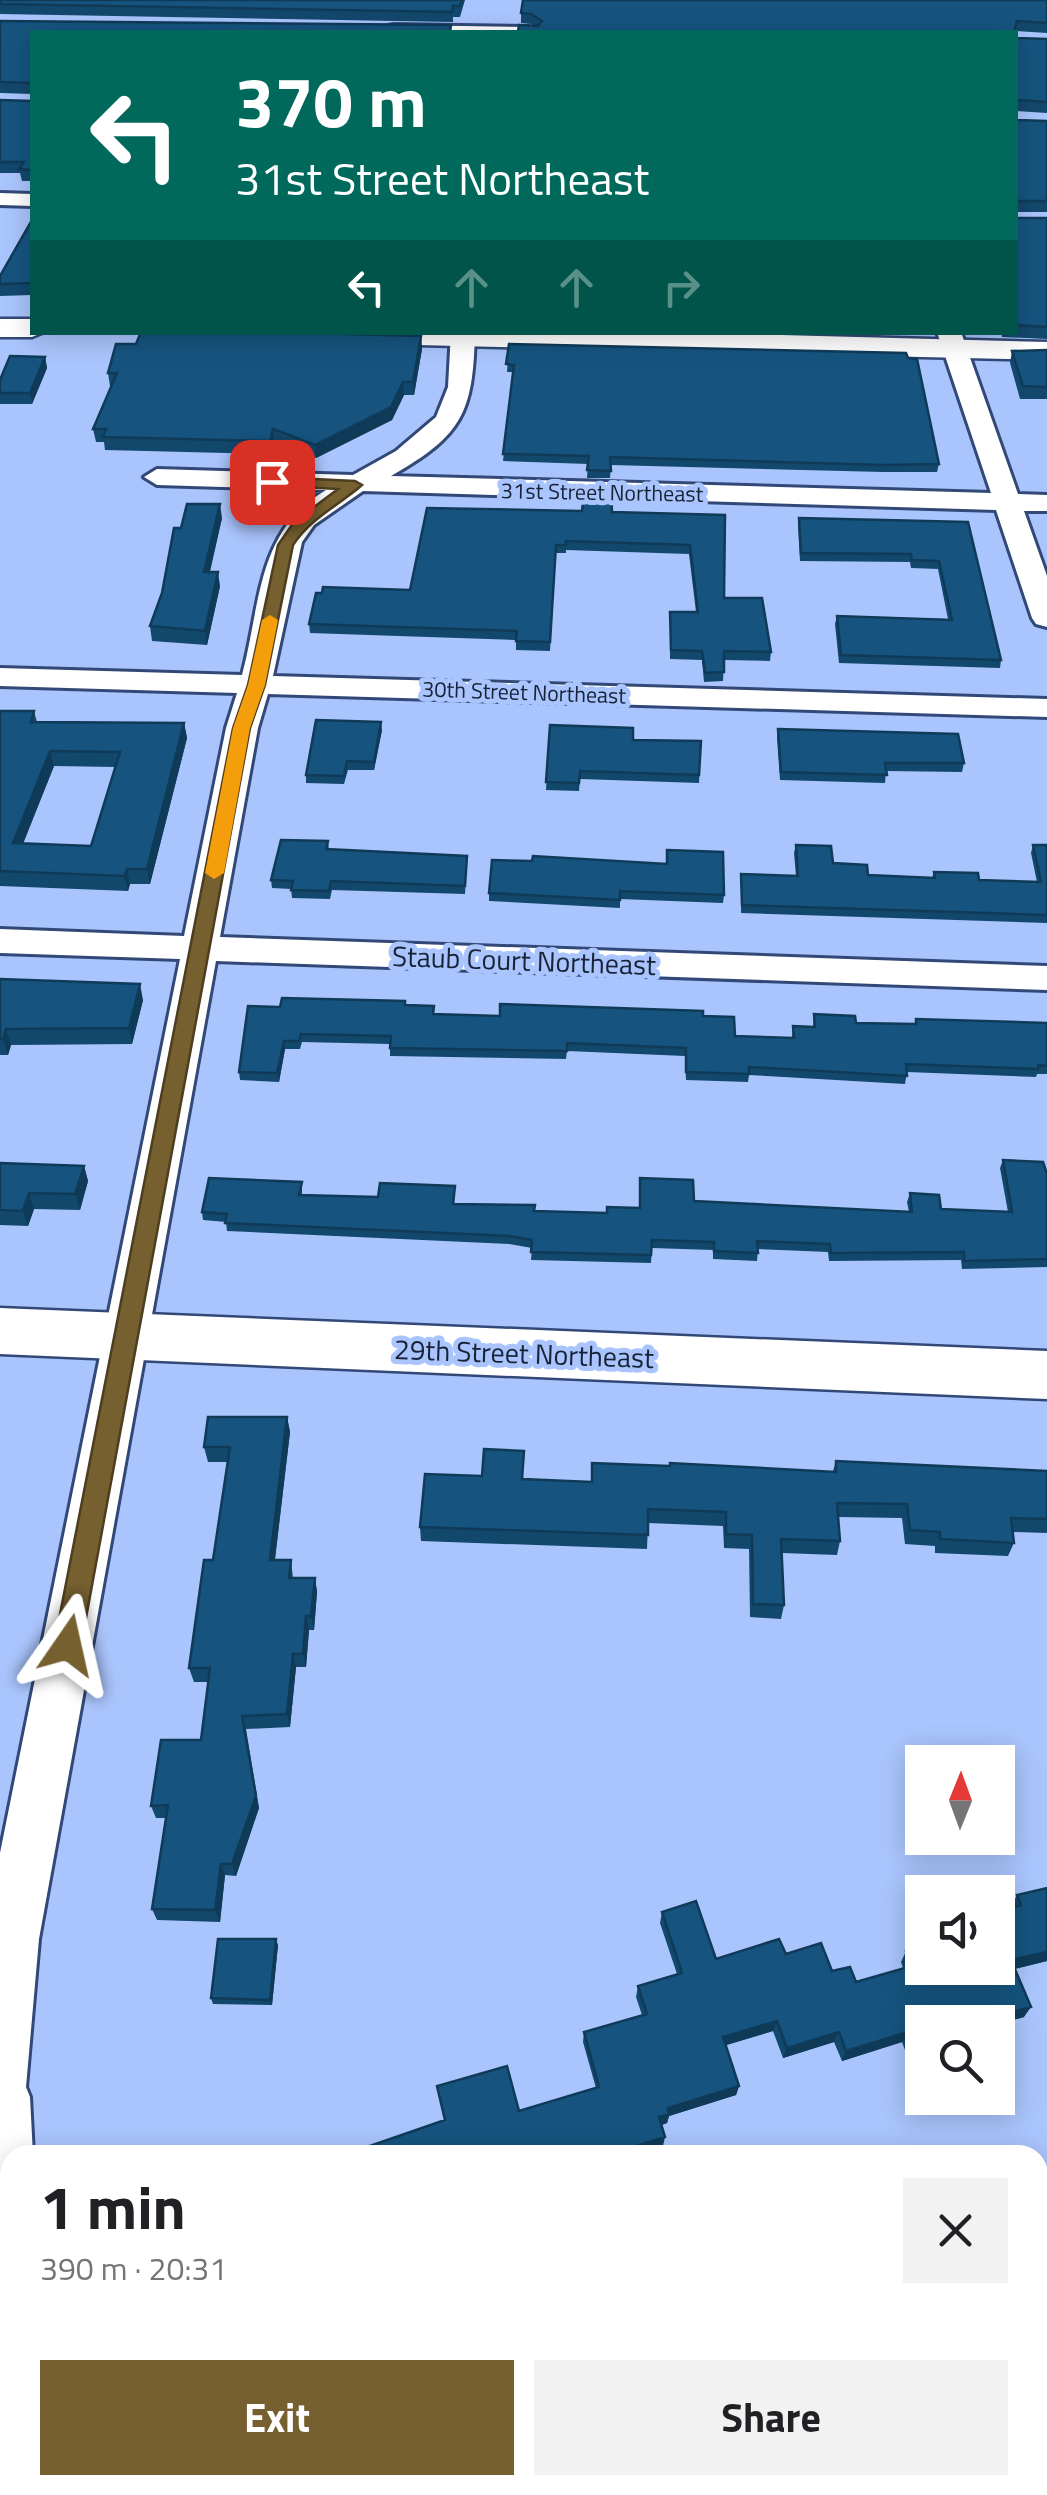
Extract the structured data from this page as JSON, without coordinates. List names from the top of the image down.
{
  "streets": {
    "main road": ["29th Street Northeast"],
    "street": ["31st Street Northeast", "30th Street Northeast", "Staub Court Northeast"]
  },
  "north": "top",
  "page": {
    "turn": ["370 m", "31st Street Northeast"],
    "heading": ["1 min", "390 m · 20:31"],
    "buttons": ["Exit", "Share"]
  }
}
